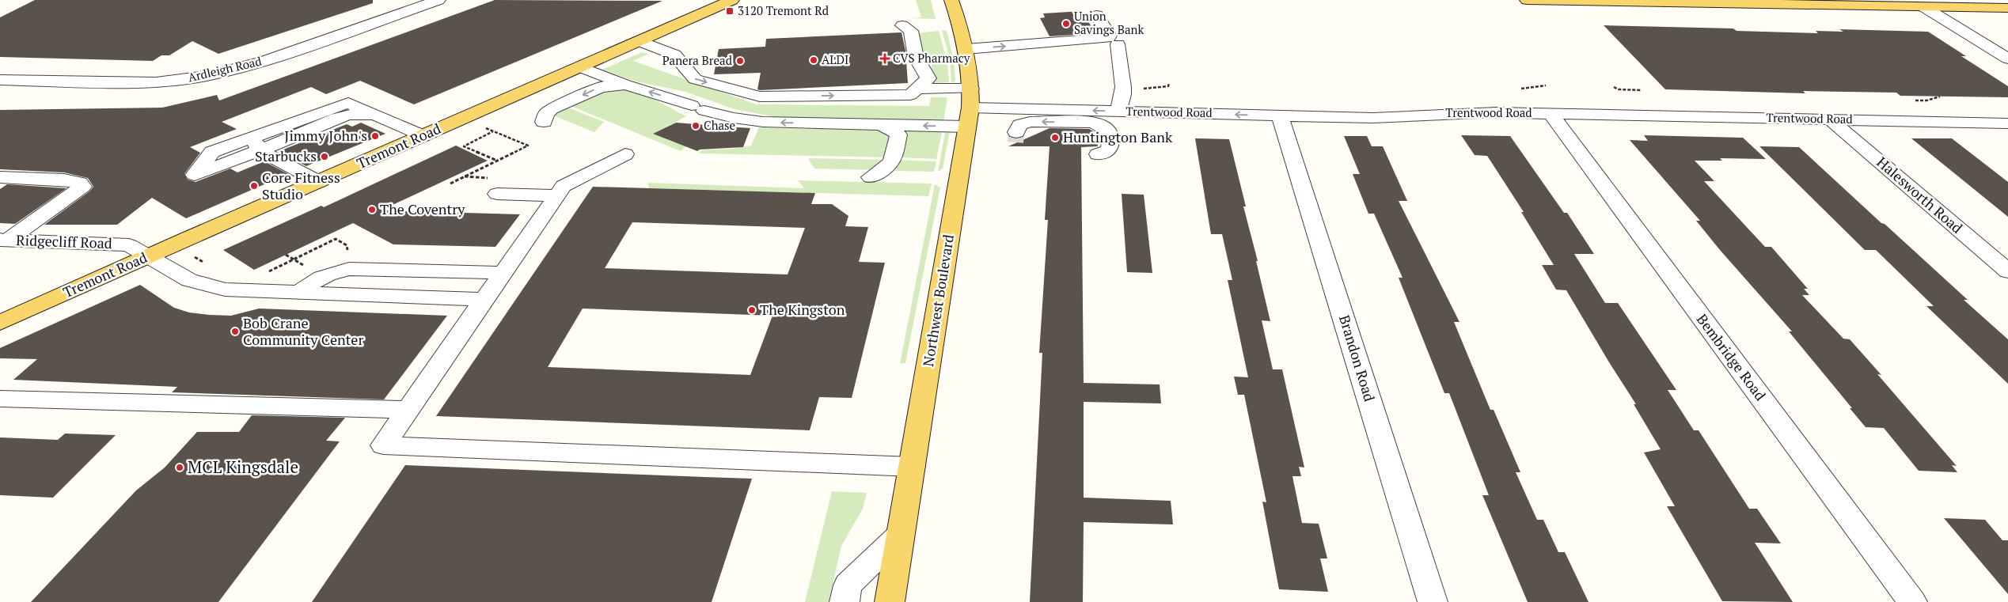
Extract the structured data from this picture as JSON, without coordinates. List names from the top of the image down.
{
  "streets": {
    "main road": ["Tremont Road", "Northwest Boulevard"],
    "street": [
      "Ardleigh Road",
      "Trentwood Road",
      "Halesworth Road",
      "Ridgecliff Road",
      "Bembridge Road",
      "Brandon Road"
    ]
  },
  "crossings": [
    ["Trentwood Road", "Halesworth Road"],
    ["Trentwood Road", "Northwest Boulevard"],
    ["Trentwood Road", "Bembridge Road"],
    ["Trentwood Road", "Brandon Road"],
    ["Tremont Road", "Ridgecliff Road"]
  ],
  "places": {
    "transit": ["3120 Tremont Rd"],
    "other": [
      "Union Savings Bank",
      "ALDI",
      "Panera Bread",
      "Chase",
      "Jimmy John's",
      "Huntington Bank",
      "Starbucks",
      "Core Fitness Studio",
      "The Coventry",
      "The Kingston",
      "Bob Crane Community Center",
      "MCL Kingsdale"
    ],
    "health": ["CVS Pharmacy"]
  }
}
